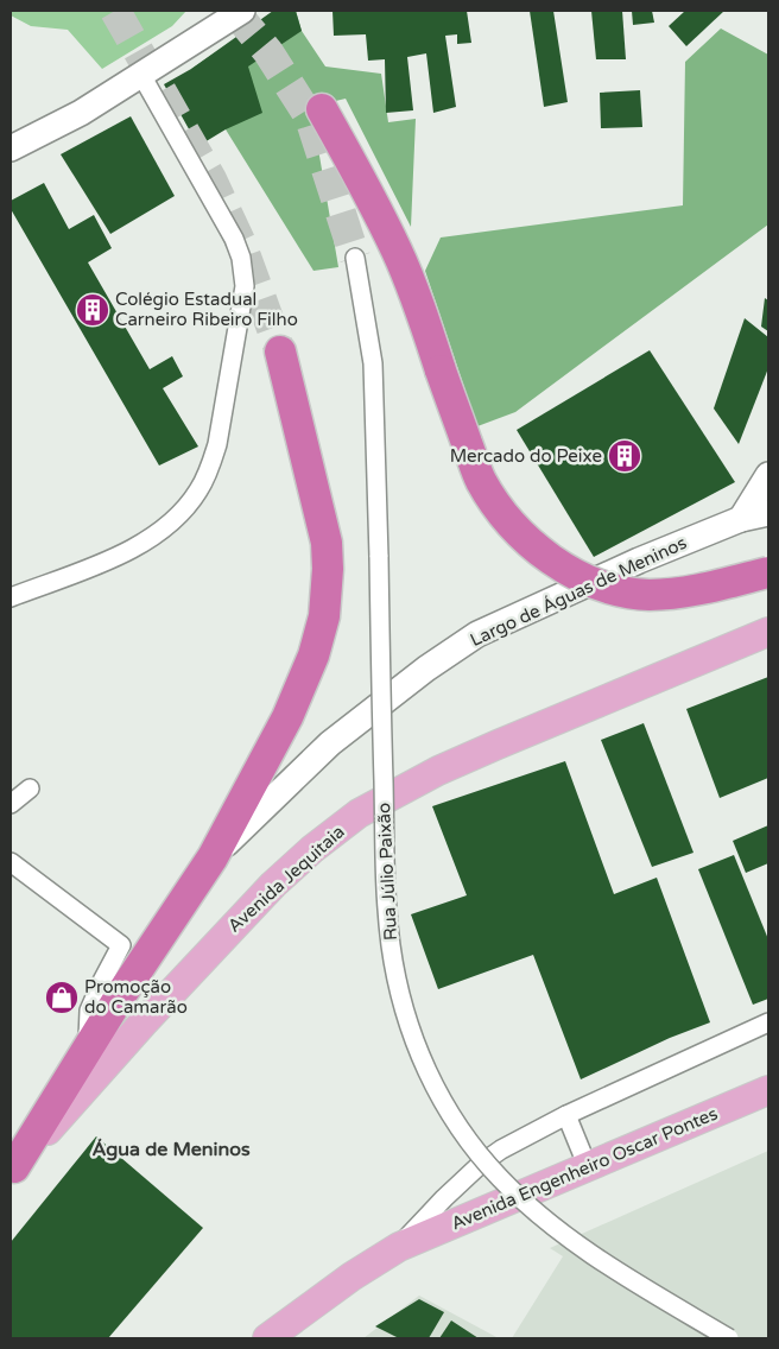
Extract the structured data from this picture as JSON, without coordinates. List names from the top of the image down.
{
  "streets": {
    "main road": ["Avenida Jequitaia", "Avenida Engenheiro Oscar Pontes"],
    "street": ["Largo de Águas de Meninos", "Rua Júlio Paixão"]
  },
  "districts": ["Água de Meninos"],
  "places": {
    "building": ["Colégio Estadual Carneiro Ribeiro Filho", "Mercado do Peixe"],
    "shop": ["Promoção do Camarão"]
  }
}
